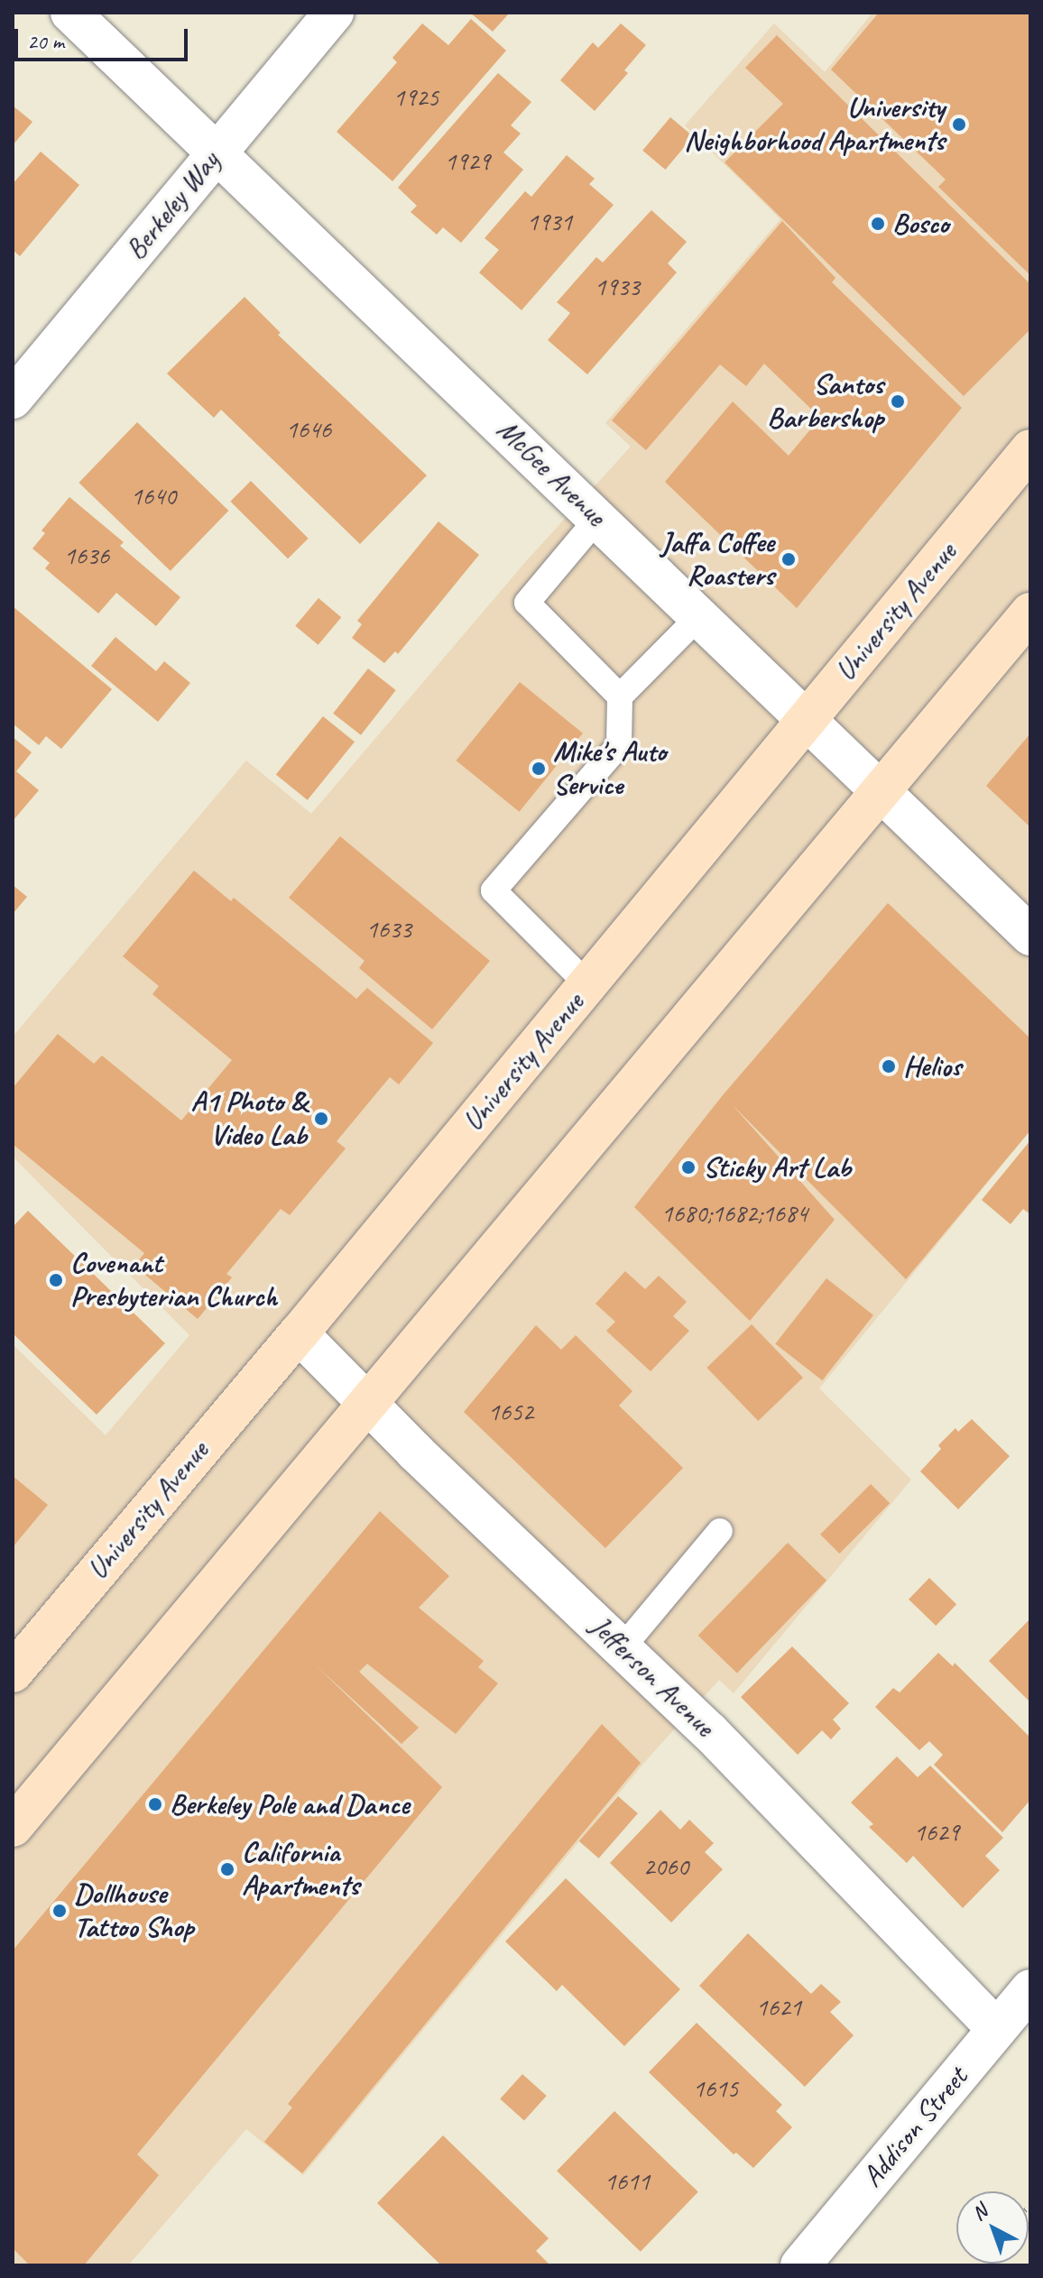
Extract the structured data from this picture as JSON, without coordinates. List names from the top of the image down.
{
  "streets": {
    "main road": ["University Avenue"],
    "street": [
      "Berkeley Way",
      "McGee Avenue",
      "Jefferson Avenue",
      "Addison Street"
    ]
  },
  "crossings": [
    ["Berkeley Way", "McGee Avenue"],
    ["McGee Avenue", "University Avenue"],
    ["University Avenue", "Jefferson Avenue"],
    ["Jefferson Avenue", "Addison Street"]
  ],
  "places": [
    "University Neighborhood Apartments",
    "Bosco",
    "Santos Barbershop",
    "Jaffa Coffee Roasters",
    "Mike's Auto Service",
    "Helios",
    "A1 Photo & Video Lab",
    "Sticky Art Lab",
    "Covenant Presbyterian Church",
    "Berkeley Pole and Dance",
    "California Apartments",
    "Dollhouse Tattoo Shop"
  ],
  "house_numbers": [
    "1925",
    "1929",
    "1931",
    "1933",
    "1646",
    "1640",
    "1636",
    "1633",
    "1680;1682;1684",
    "1652",
    "1629",
    "2060",
    "1621",
    "1615",
    "1611"
  ],
  "scale_bar": "20 m",
  "north": "top left"
}
